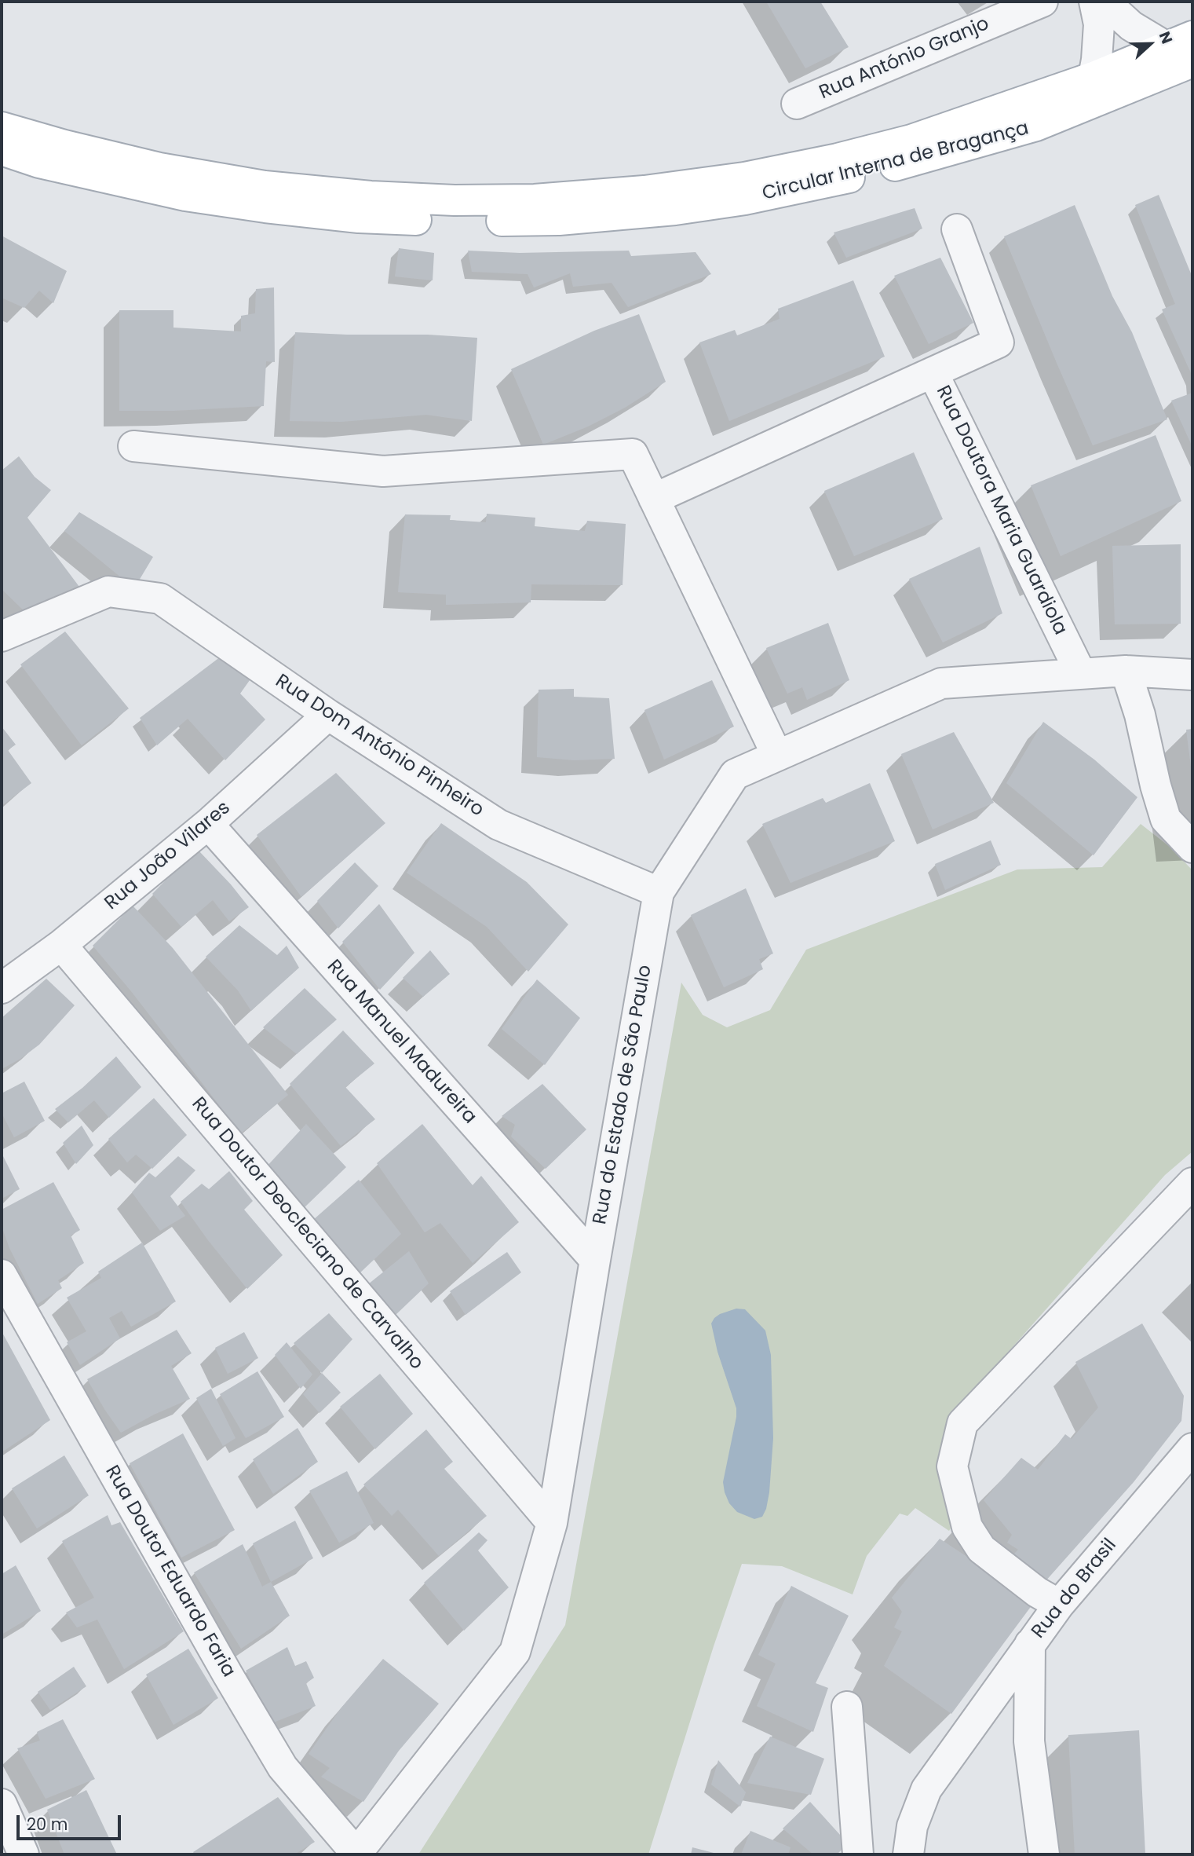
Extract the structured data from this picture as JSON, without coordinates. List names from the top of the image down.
{
  "streets": {
    "main road": ["Circular Interna de Bragança"],
    "street": [
      "Rua António Granjo",
      "Rua Doutora Maria Guardiola",
      "Rua Dom António Pinheiro",
      "Rua João Vilares",
      "Rua Manuel Madureira",
      "Rua do Estado de São Paulo",
      "Rua Doutor Deocleciano de Carvalho",
      "Rua Doutor Eduardo Faria",
      "Rua do Brasil"
    ]
  },
  "crossings": [
    ["Rua Doutora Maria Guardiola", "Rua do Estado de São Paulo"],
    ["Rua Dom António Pinheiro", "Rua João Vilares"],
    ["Rua Dom António Pinheiro", "Rua do Estado de São Paulo"],
    ["Rua João Vilares", "Rua Manuel Madureira"],
    ["Rua João Vilares", "Rua Doutor Deocleciano de Carvalho"],
    ["Rua Manuel Madureira", "Rua do Estado de São Paulo"],
    ["Rua do Estado de São Paulo", "Rua Doutor Deocleciano de Carvalho"],
    ["Rua do Estado de São Paulo", "Rua Doutor Eduardo Faria"]
  ],
  "scale_bar": "20 m",
  "north": "right"
}
